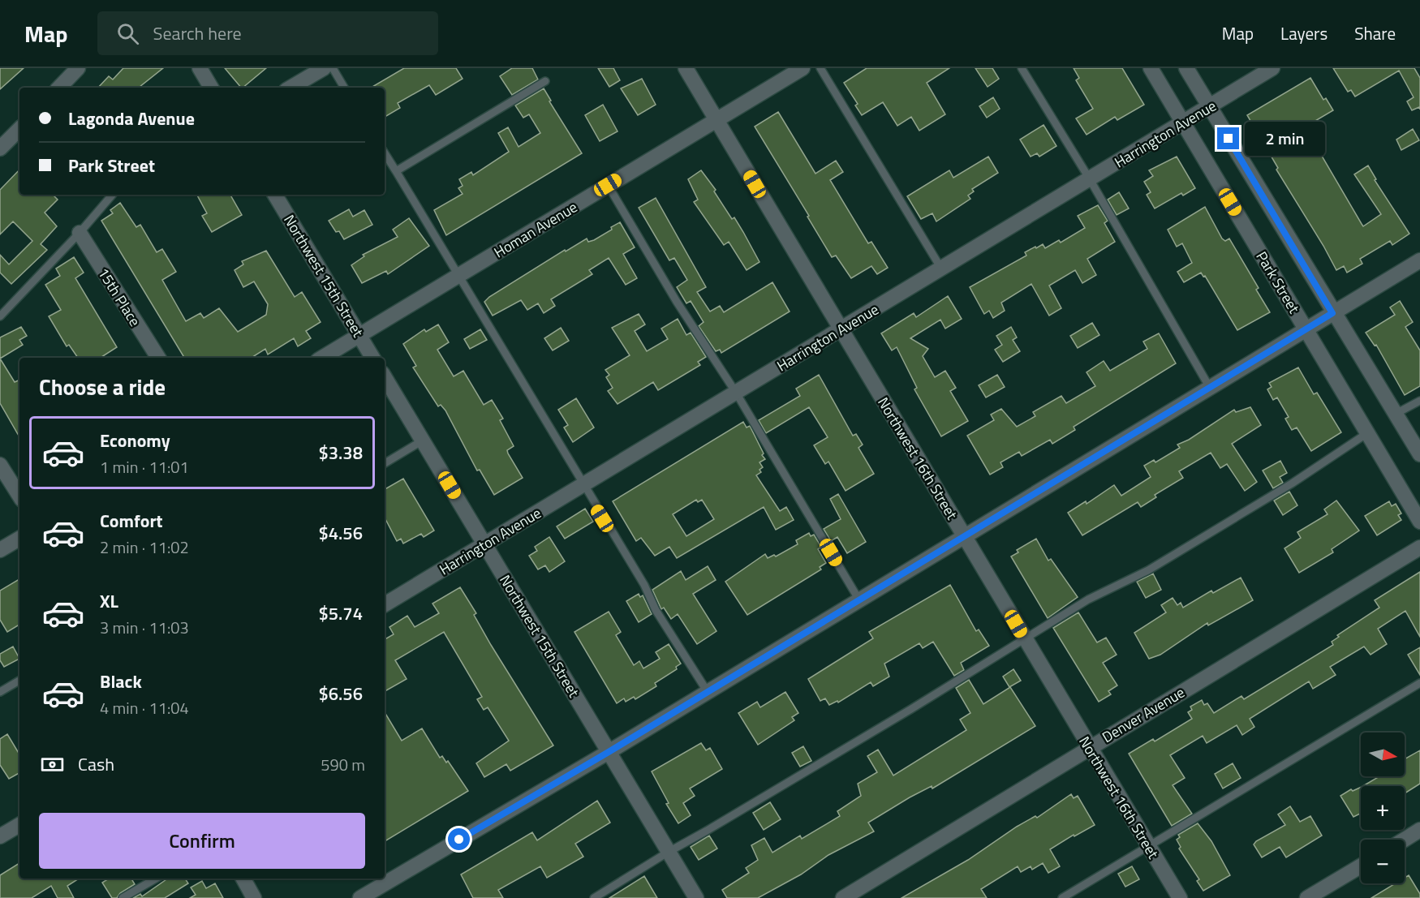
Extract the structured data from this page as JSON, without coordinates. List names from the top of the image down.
{
  "streets": {
    "street": [
      "Harrington Avenue",
      "Homan Avenue",
      "Northwest 15th Street",
      "Park Street",
      "15th Place",
      "Northwest 16th Street",
      "Denver Avenue"
    ]
  },
  "crossings": [
    ["Harrington Avenue", "Northwest 15th Street"],
    ["Harrington Avenue", "Park Street"],
    ["Harrington Avenue", "Northwest 16th Street"],
    ["Homan Avenue", "Northwest 15th Street"],
    ["Homan Avenue", "Northwest 16th Street"],
    ["Northwest 16th Street", "Denver Avenue"]
  ],
  "north": "right",
  "page": {
    "header": "Map",
    "search": "Search here",
    "nav": ["Map", "Layers", "Share"],
    "banner": ["Lagonda Avenue", "Park Street"],
    "bubble": "2 min",
    "heading": "Choose a ride",
    "list": [
      {
        "name": "Economy",
        "note": "1 min · 11:01",
        "value": "$3.38"
      },
      {
        "name": "Comfort",
        "note": "2 min · 11:02",
        "value": "$4.56"
      },
      {
        "name": "XL",
        "note": "3 min · 11:03",
        "value": "$5.74"
      },
      {
        "name": "Black",
        "note": "4 min · 11:04",
        "value": "$6.56"
      }
    ],
    "map_buttons": ["+", "−"],
    "pay": ["Cash", "590 m"],
    "buttons": "Confirm"
  }
}
